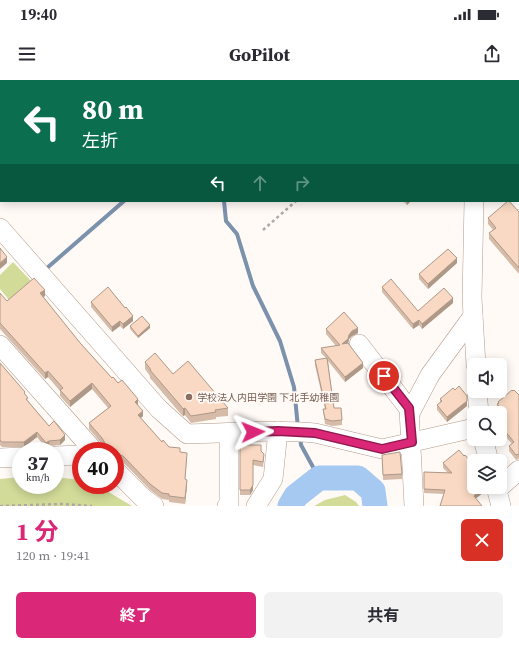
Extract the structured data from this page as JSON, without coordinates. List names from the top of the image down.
{
  "places": ["学校法人内田学園 下北手幼稚園"],
  "page": {
    "status": "19:40",
    "header": "GoPilot",
    "turn": ["80 m", "左折"],
    "speed": "37 km/h",
    "limit": "40",
    "heading": ["1 分", "120 m · 19:41"],
    "buttons": ["終了", "共有"]
  }
}
